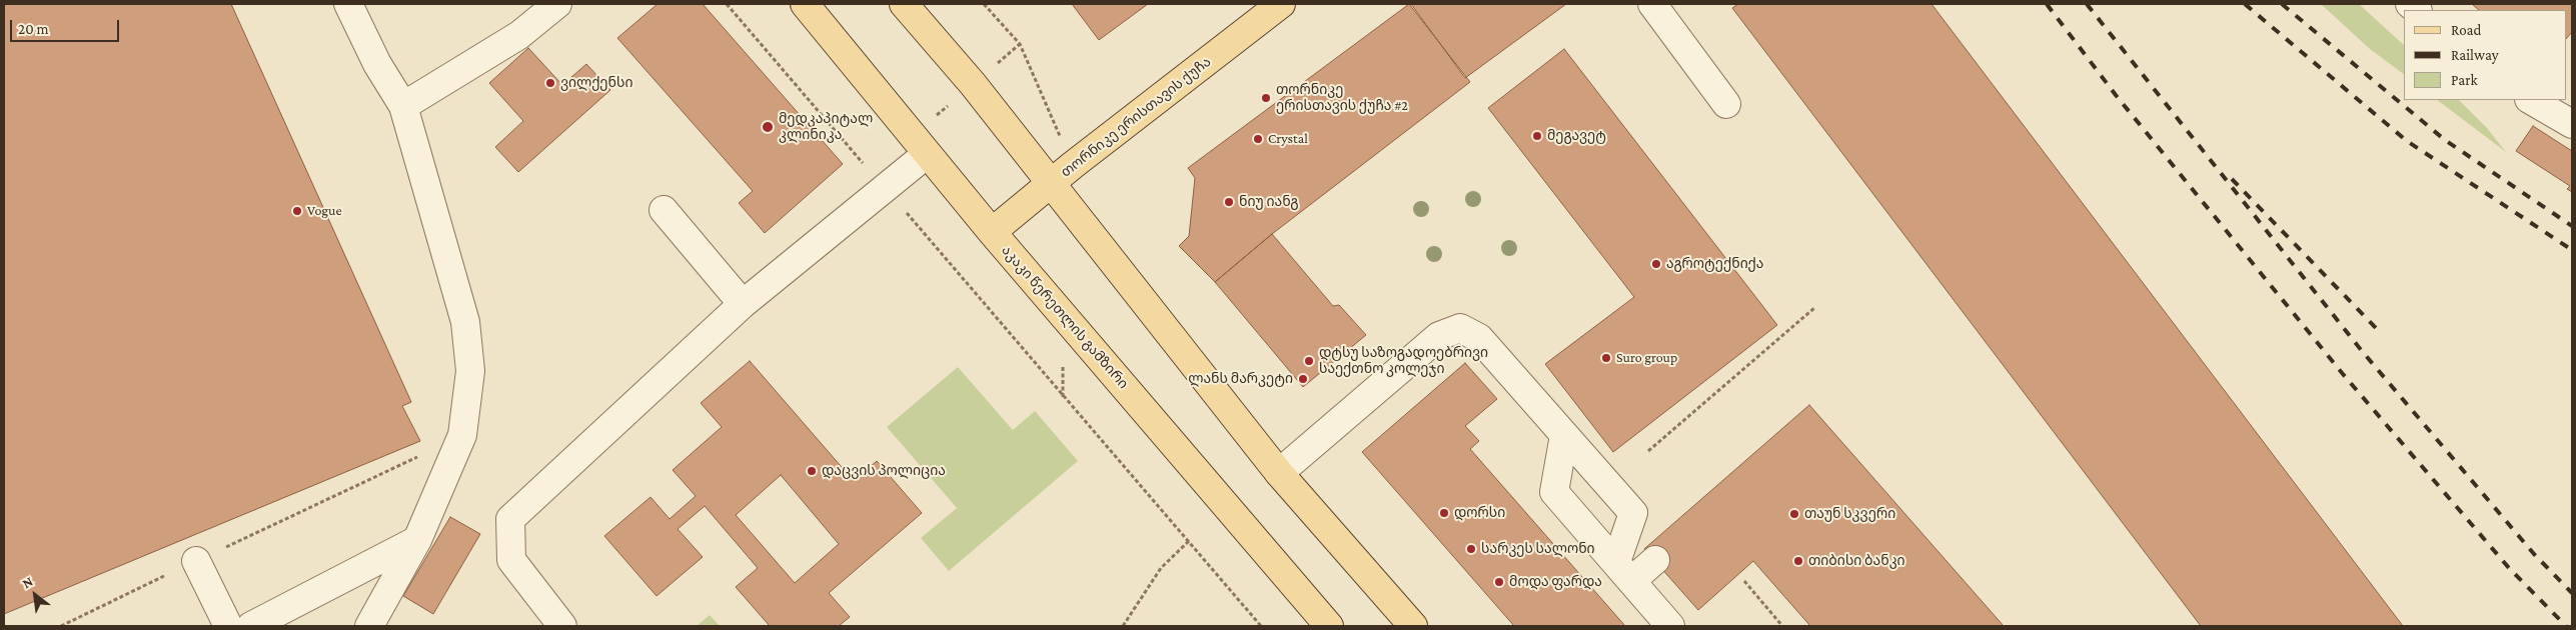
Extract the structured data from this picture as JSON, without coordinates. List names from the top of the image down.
{
  "streets": {
    "main road": ["თორნიკე ერისთავის ქუჩა", "აკაკი წერეთლის გამზირი"]
  },
  "crossings": [
    ["თორნიკე ერისთავის ქუჩა", "აკაკი წერეთლის გამზირი"]
  ],
  "places": [
    "ვილქენსი",
    "თორნიკე ერისთავის ქუჩა #2",
    "მედკაპიტალ კლინიკა",
    "მეგავეტ",
    "Crystal",
    "ნიუ იანგ",
    "Vogue",
    "აგროტექნიქა",
    "Suro group",
    "დტსუ საზოგადოებრივი საექთნო კოლეჯი",
    "ლანს მარკეტი",
    "დაცვის პოლიცია",
    "დორსი",
    "თაუნ სკვერი",
    "სარკეს სალონი",
    "თიბისი ბანკი",
    "მოდა ფარდა"
  ],
  "legend": ["Road", "Railway", "Park"],
  "scale_bar": "20 m",
  "north": "top left"
}
